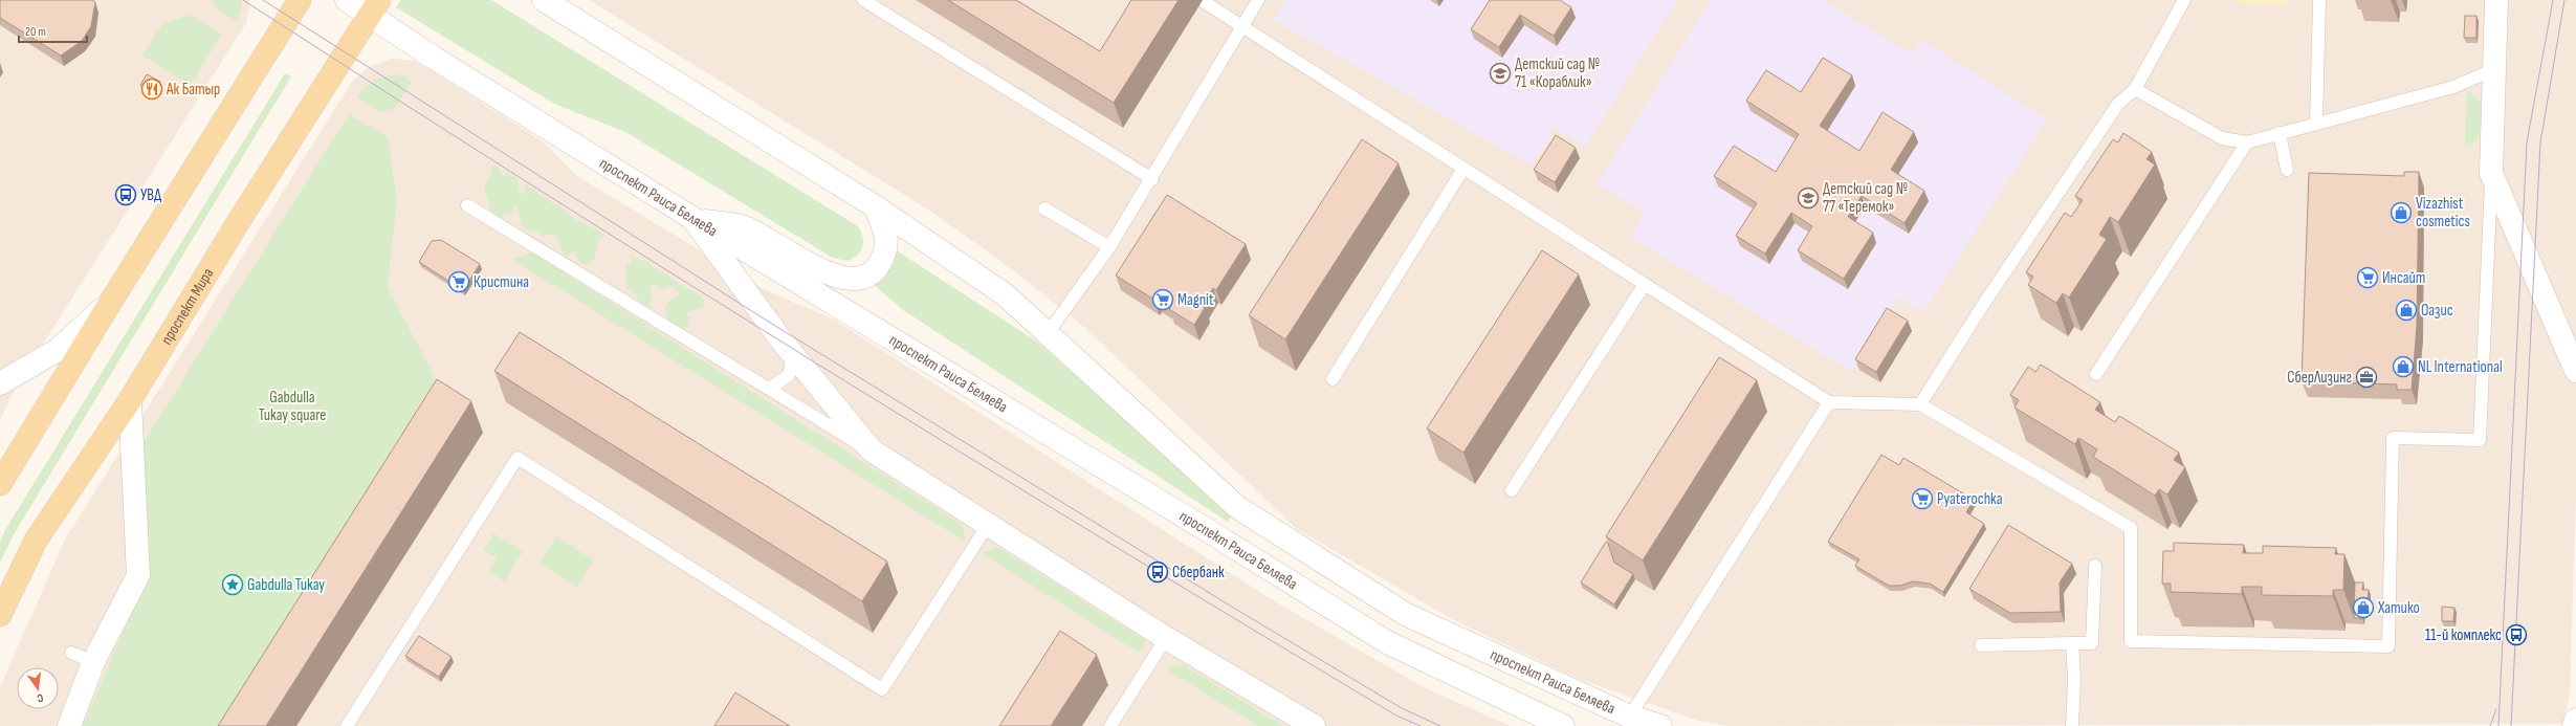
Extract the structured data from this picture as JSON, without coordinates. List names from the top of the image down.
{
  "streets": {
    "main road": ["проспект Мира"],
    "street": ["проспект Раиса Беляева"]
  },
  "crossings": [
    ["проспект Раиса Беляева", "проспект Мира"]
  ],
  "parks": ["Gabdulla Tukay square"],
  "places": {
    "school or university": ["Детский сад № 71 «Кораблик»", "Детский сад № 77 «Теремок»"],
    "restaurant": ["Ак Батыр"],
    "bus stop": ["УВД", "Сбербанк", "11-й комплекс"],
    "shop": [
      "Vizazhist cosmetics",
      "Оазис",
      "NL International",
      "Хатико"
    ],
    "supermarket": [
      "Инсайт",
      "Кристина",
      "Magnit",
      "Pyaterochka"
    ],
    "office": ["СберЛизинг"],
    "place": ["Gabdulla Tukay"]
  },
  "scale_bar": "20 m",
  "north": "bottom"
}
